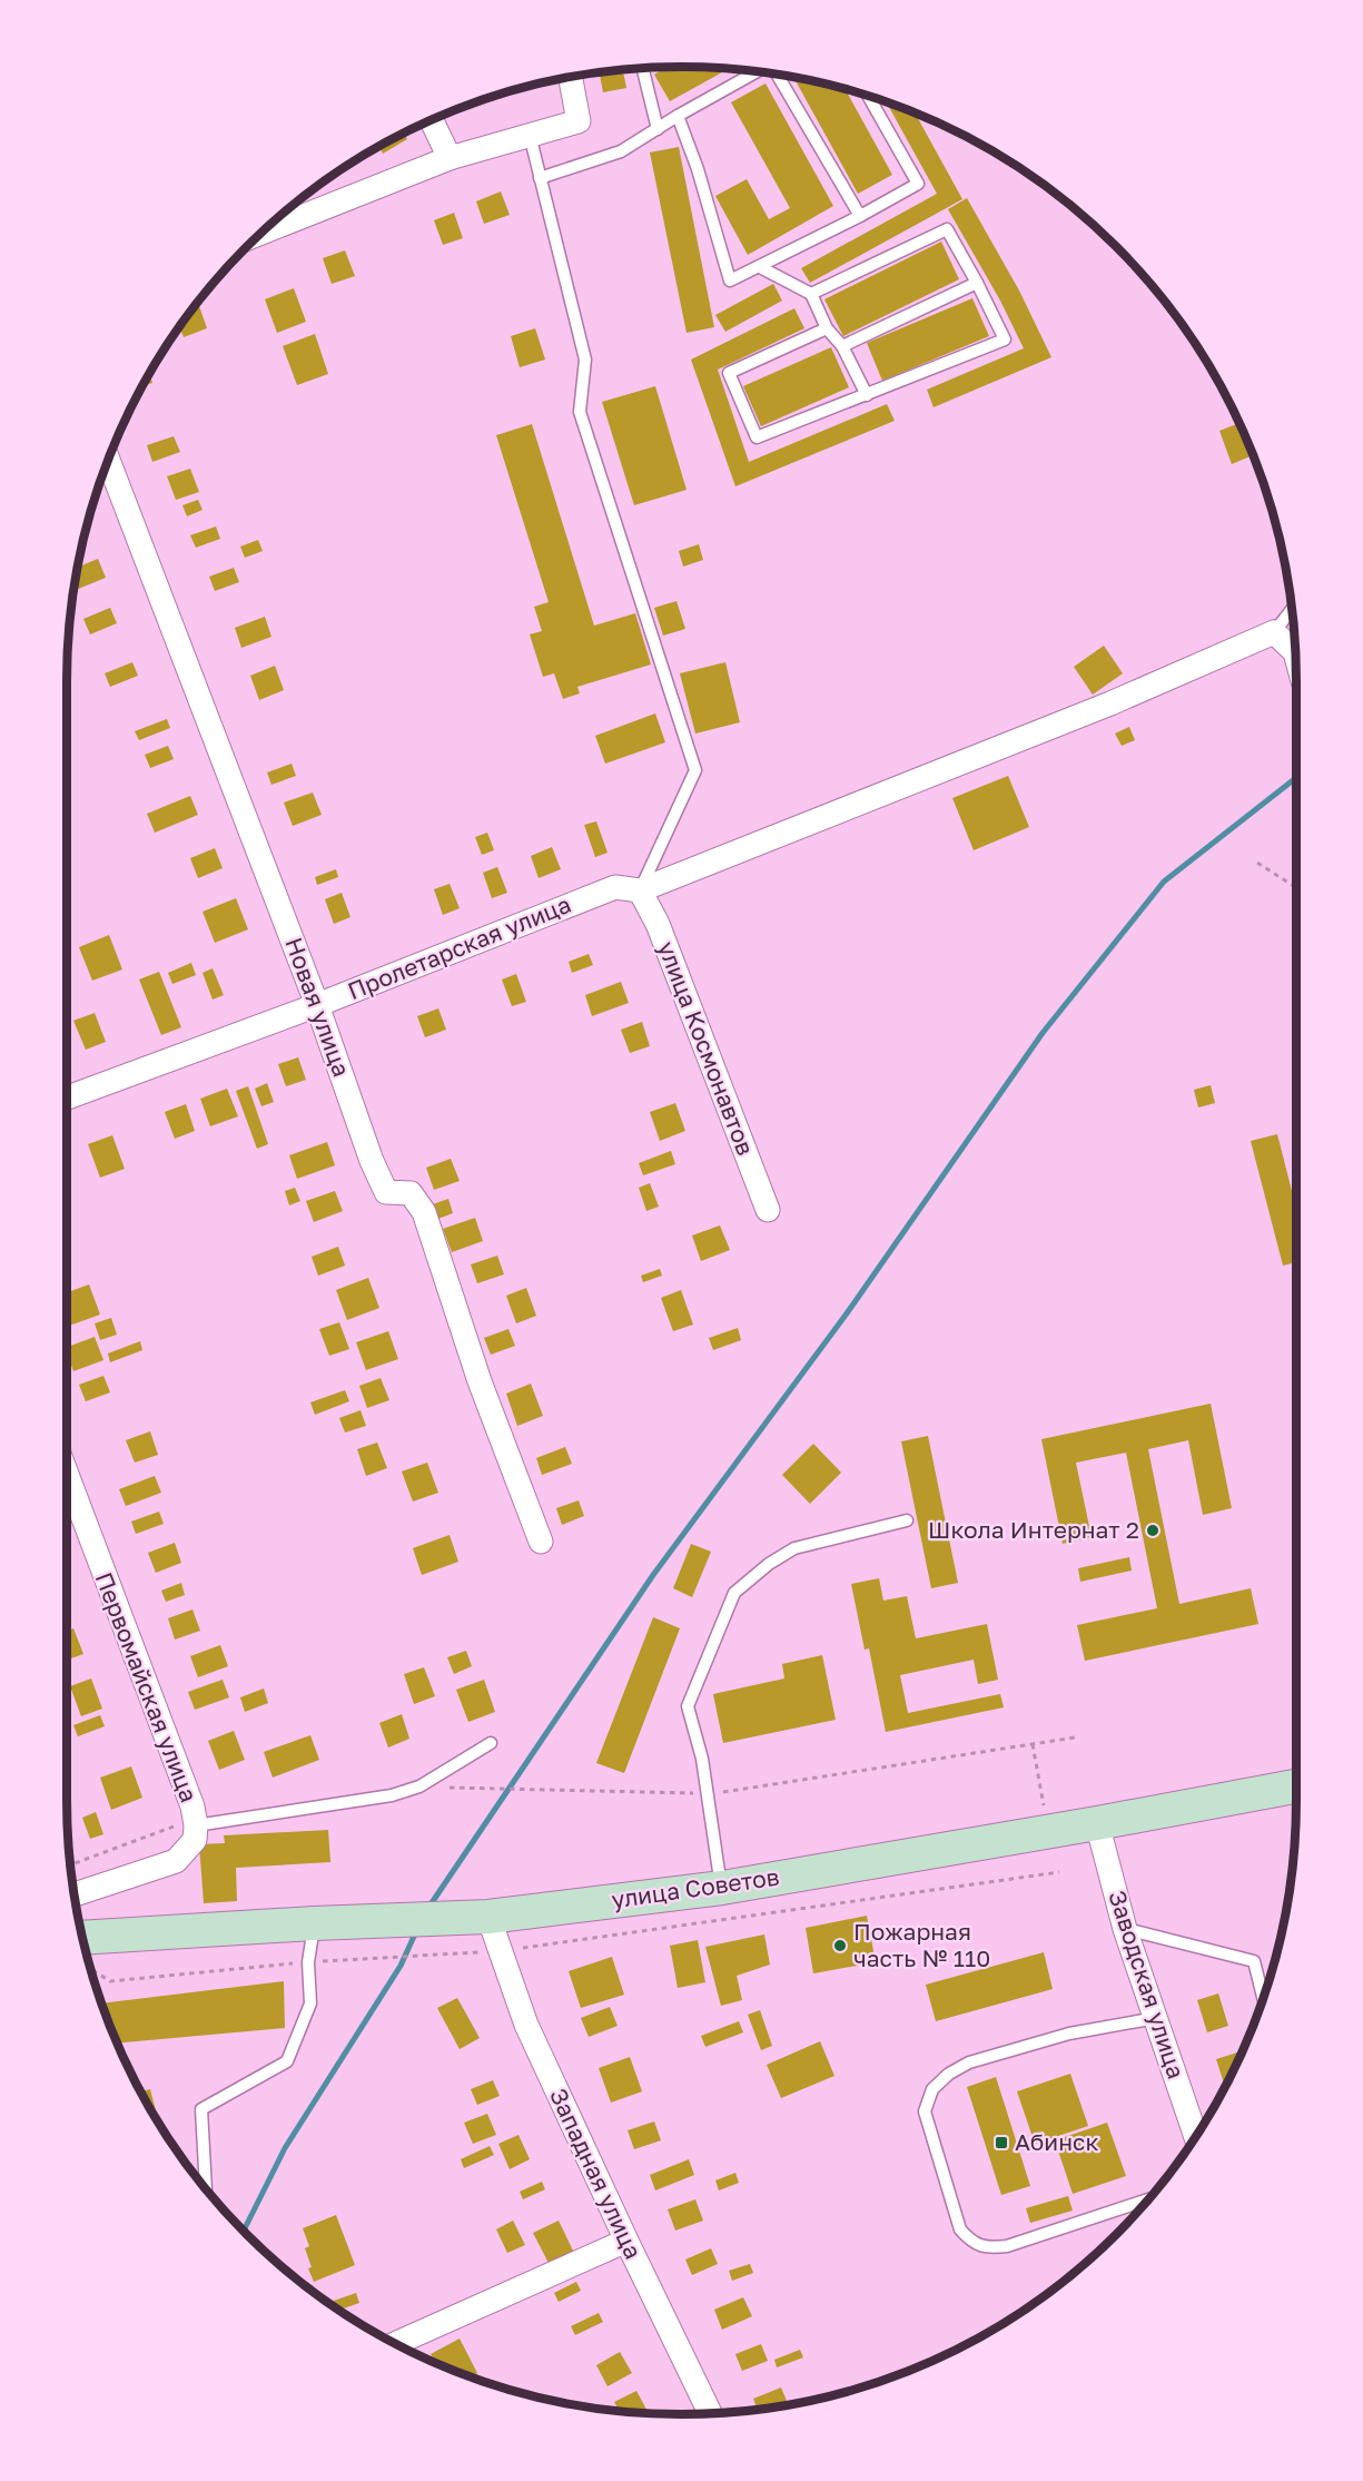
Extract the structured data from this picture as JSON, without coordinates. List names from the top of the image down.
{
  "streets": {
    "main road": ["улица Советов"],
    "street": [
      "Пролетарская улица",
      "Новая улица",
      "улица Космонавтов",
      "Первомайская улица",
      "Заводская улица",
      "Западная улица"
    ]
  },
  "crossings": [
    ["Пролетарская улица", "Новая улица"],
    ["Пролетарская улица", "улица Космонавтов"],
    ["улица Советов", "Заводская улица"],
    ["улица Советов", "Западная улица"]
  ],
  "places": {
    "other": ["Школа Интернат 2", "Пожарная часть № 110"],
    "transit": ["Абинск"]
  }
}
